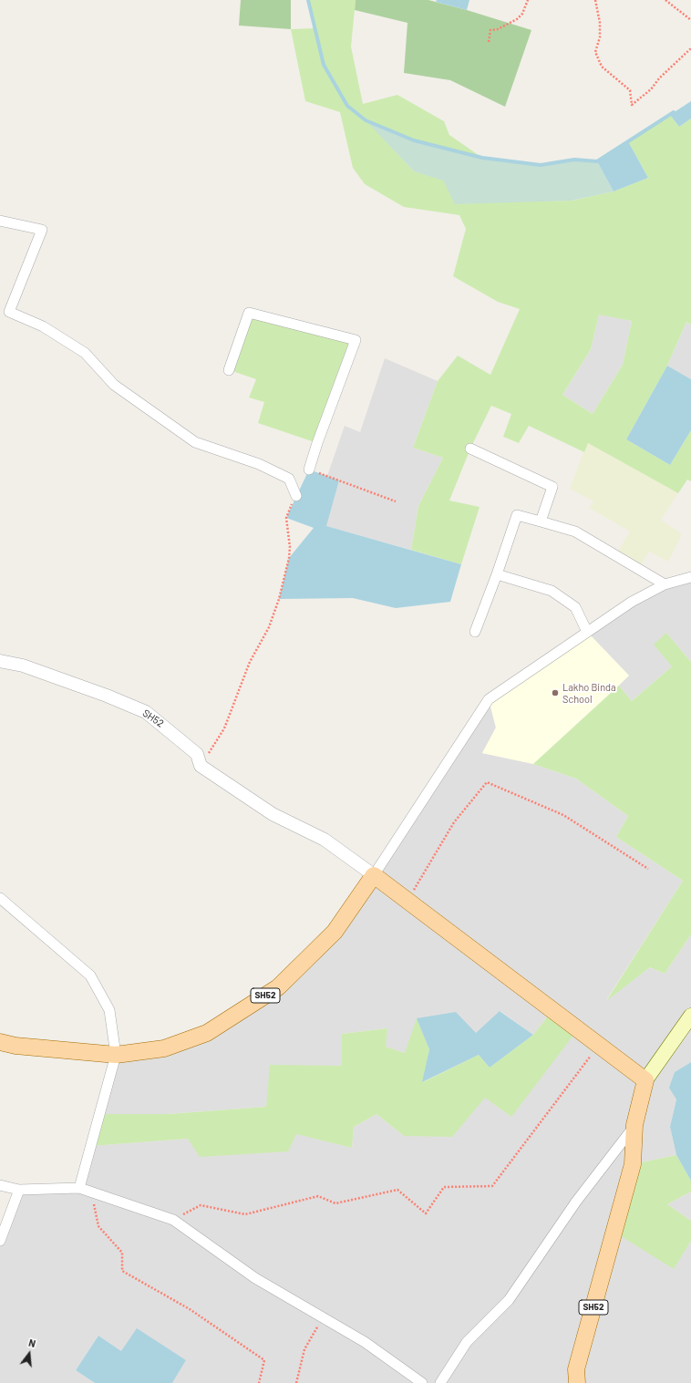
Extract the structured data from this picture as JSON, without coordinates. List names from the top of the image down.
{
  "streets": {
    "main road": ["SH52"]
  },
  "places": ["Lakho Binda School"],
  "north": "top"
}
